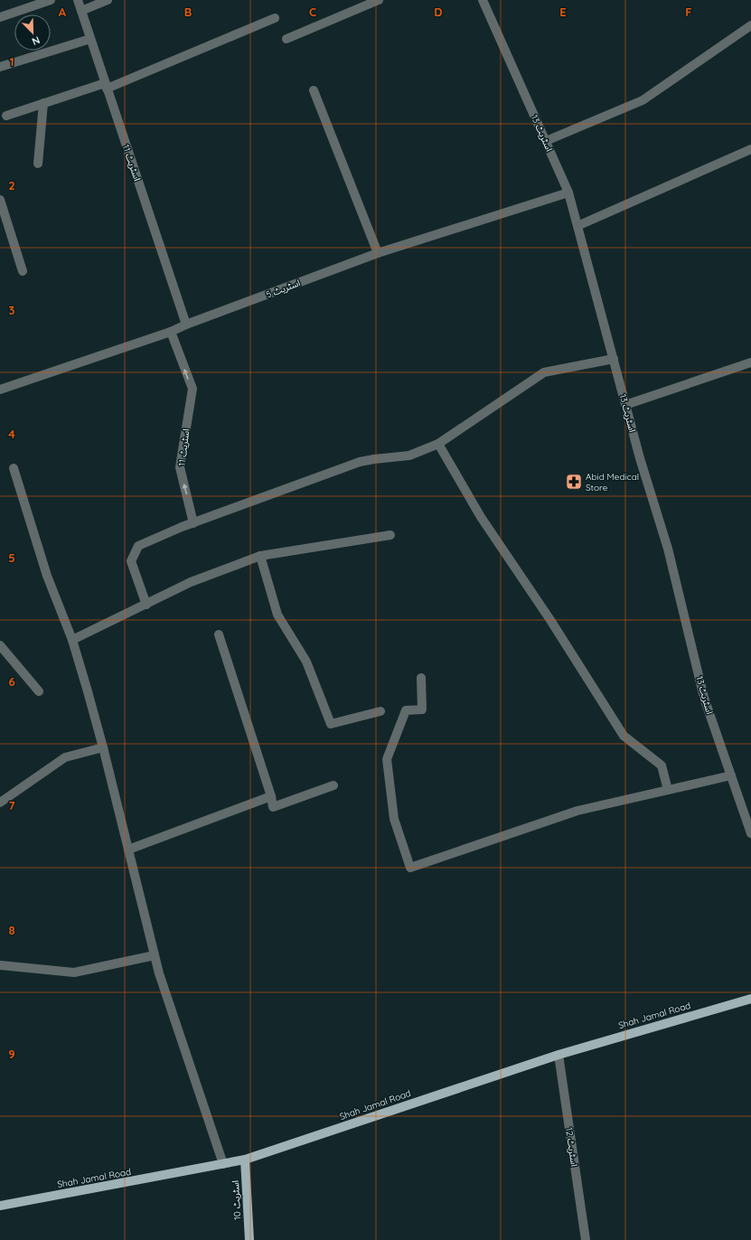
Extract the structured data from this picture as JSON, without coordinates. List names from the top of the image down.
{
  "streets": {
    "main road": ["Shah Jamal Road", "اسٹریٹ 10"],
    "street": [
      "اسٹریٹ 13",
      "اسٹریٹ 11",
      "اسٹریٹ 5",
      "اسٹریٹ 12"
    ]
  },
  "crossings": [
    ["اسٹریٹ 13", "اسٹریٹ 5"],
    ["اسٹریٹ 11", "اسٹریٹ 5"],
    ["Shah Jamal Road", "اسٹریٹ 12"],
    ["Shah Jamal Road", "اسٹریٹ 10"]
  ],
  "one_way": ["اسٹریٹ 11"],
  "places": {
    "pharmacy": ["Abid Medical Store"]
  },
  "north": "bottom right",
  "grid": {
    "columns": [
      "A",
      "B",
      "C",
      "D",
      "E",
      "F"
    ],
    "rows": [
      "1",
      "2",
      "3",
      "4",
      "5",
      "6",
      "7",
      "8",
      "9"
    ]
  }
}
